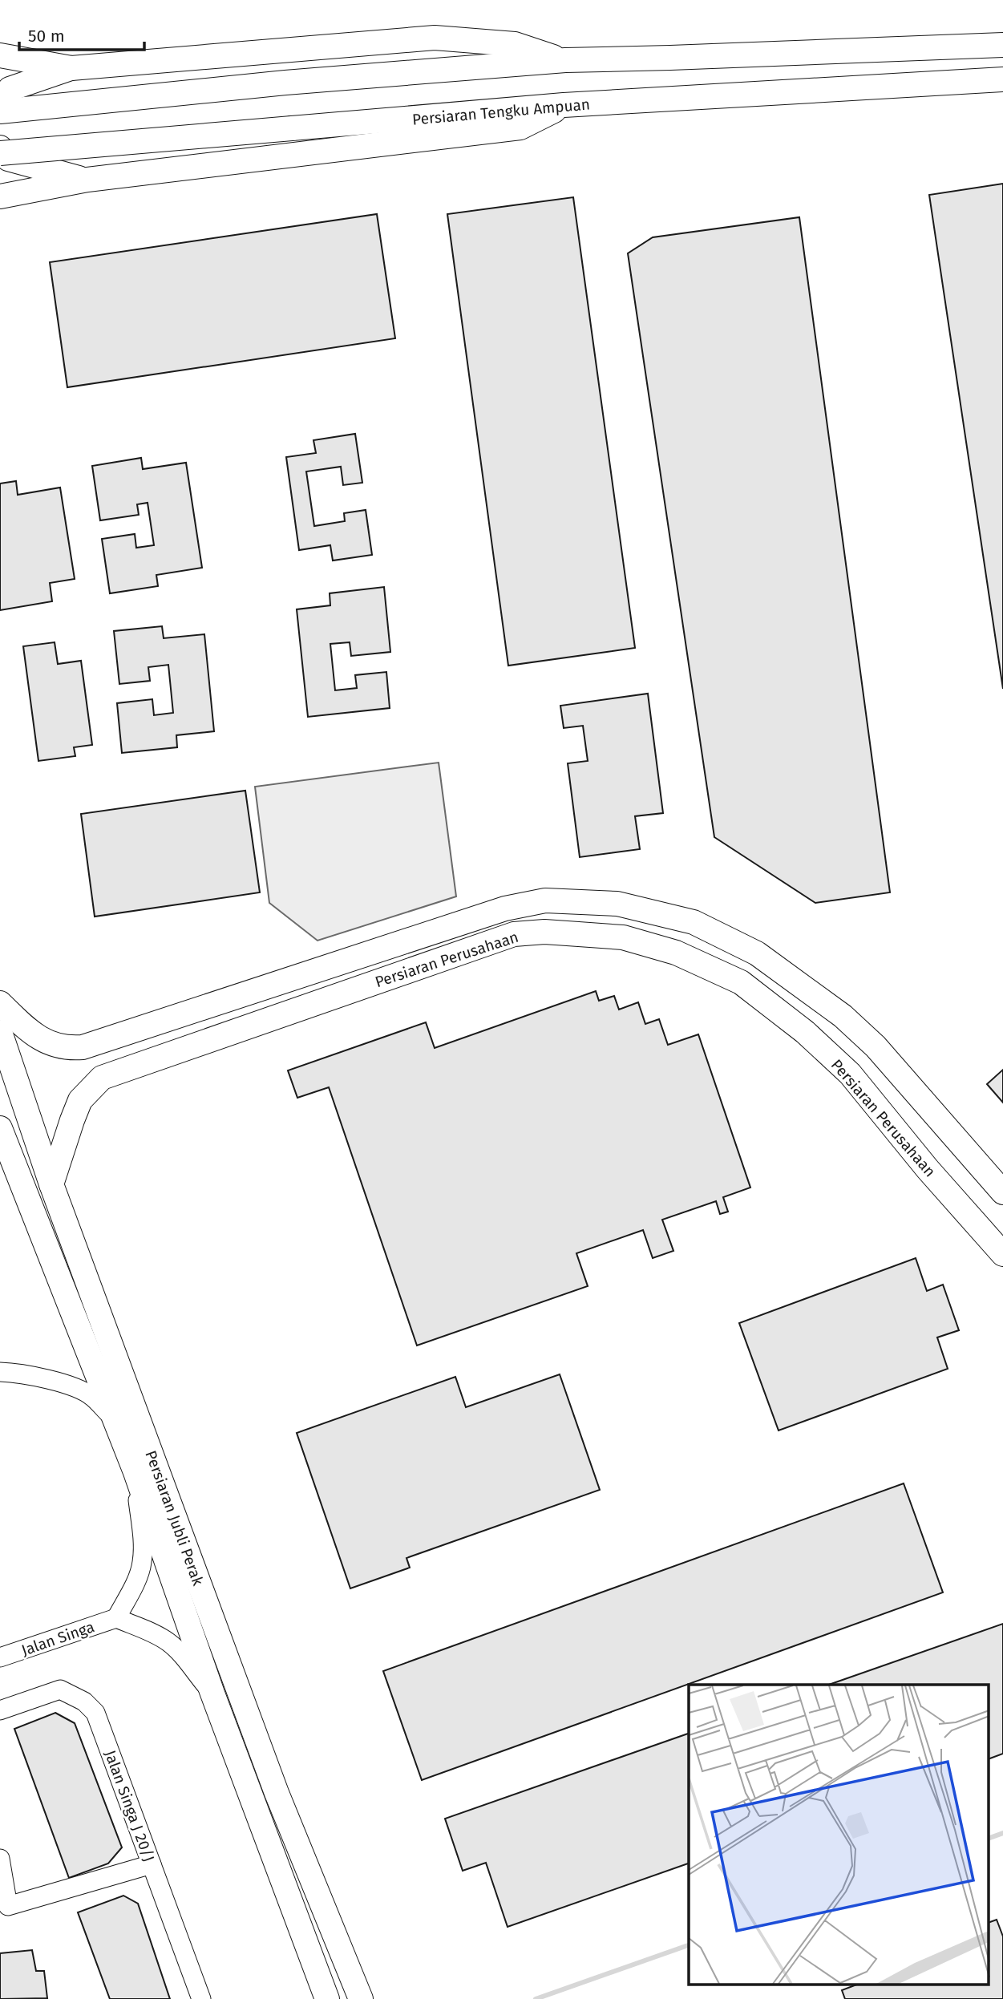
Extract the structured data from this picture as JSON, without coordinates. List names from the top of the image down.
{
  "streets": {
    "main road": ["Persiaran Tengku Ampuan", "Persiaran Perusahaan", "Persiaran Jubli Perak"],
    "street": ["Jalan Singa", "Jalan Singa J 20/J"]
  },
  "crossings": [
    ["Persiaran Perusahaan", "Persiaran Jubli Perak"]
  ],
  "scale_bar": "50 m"
}
